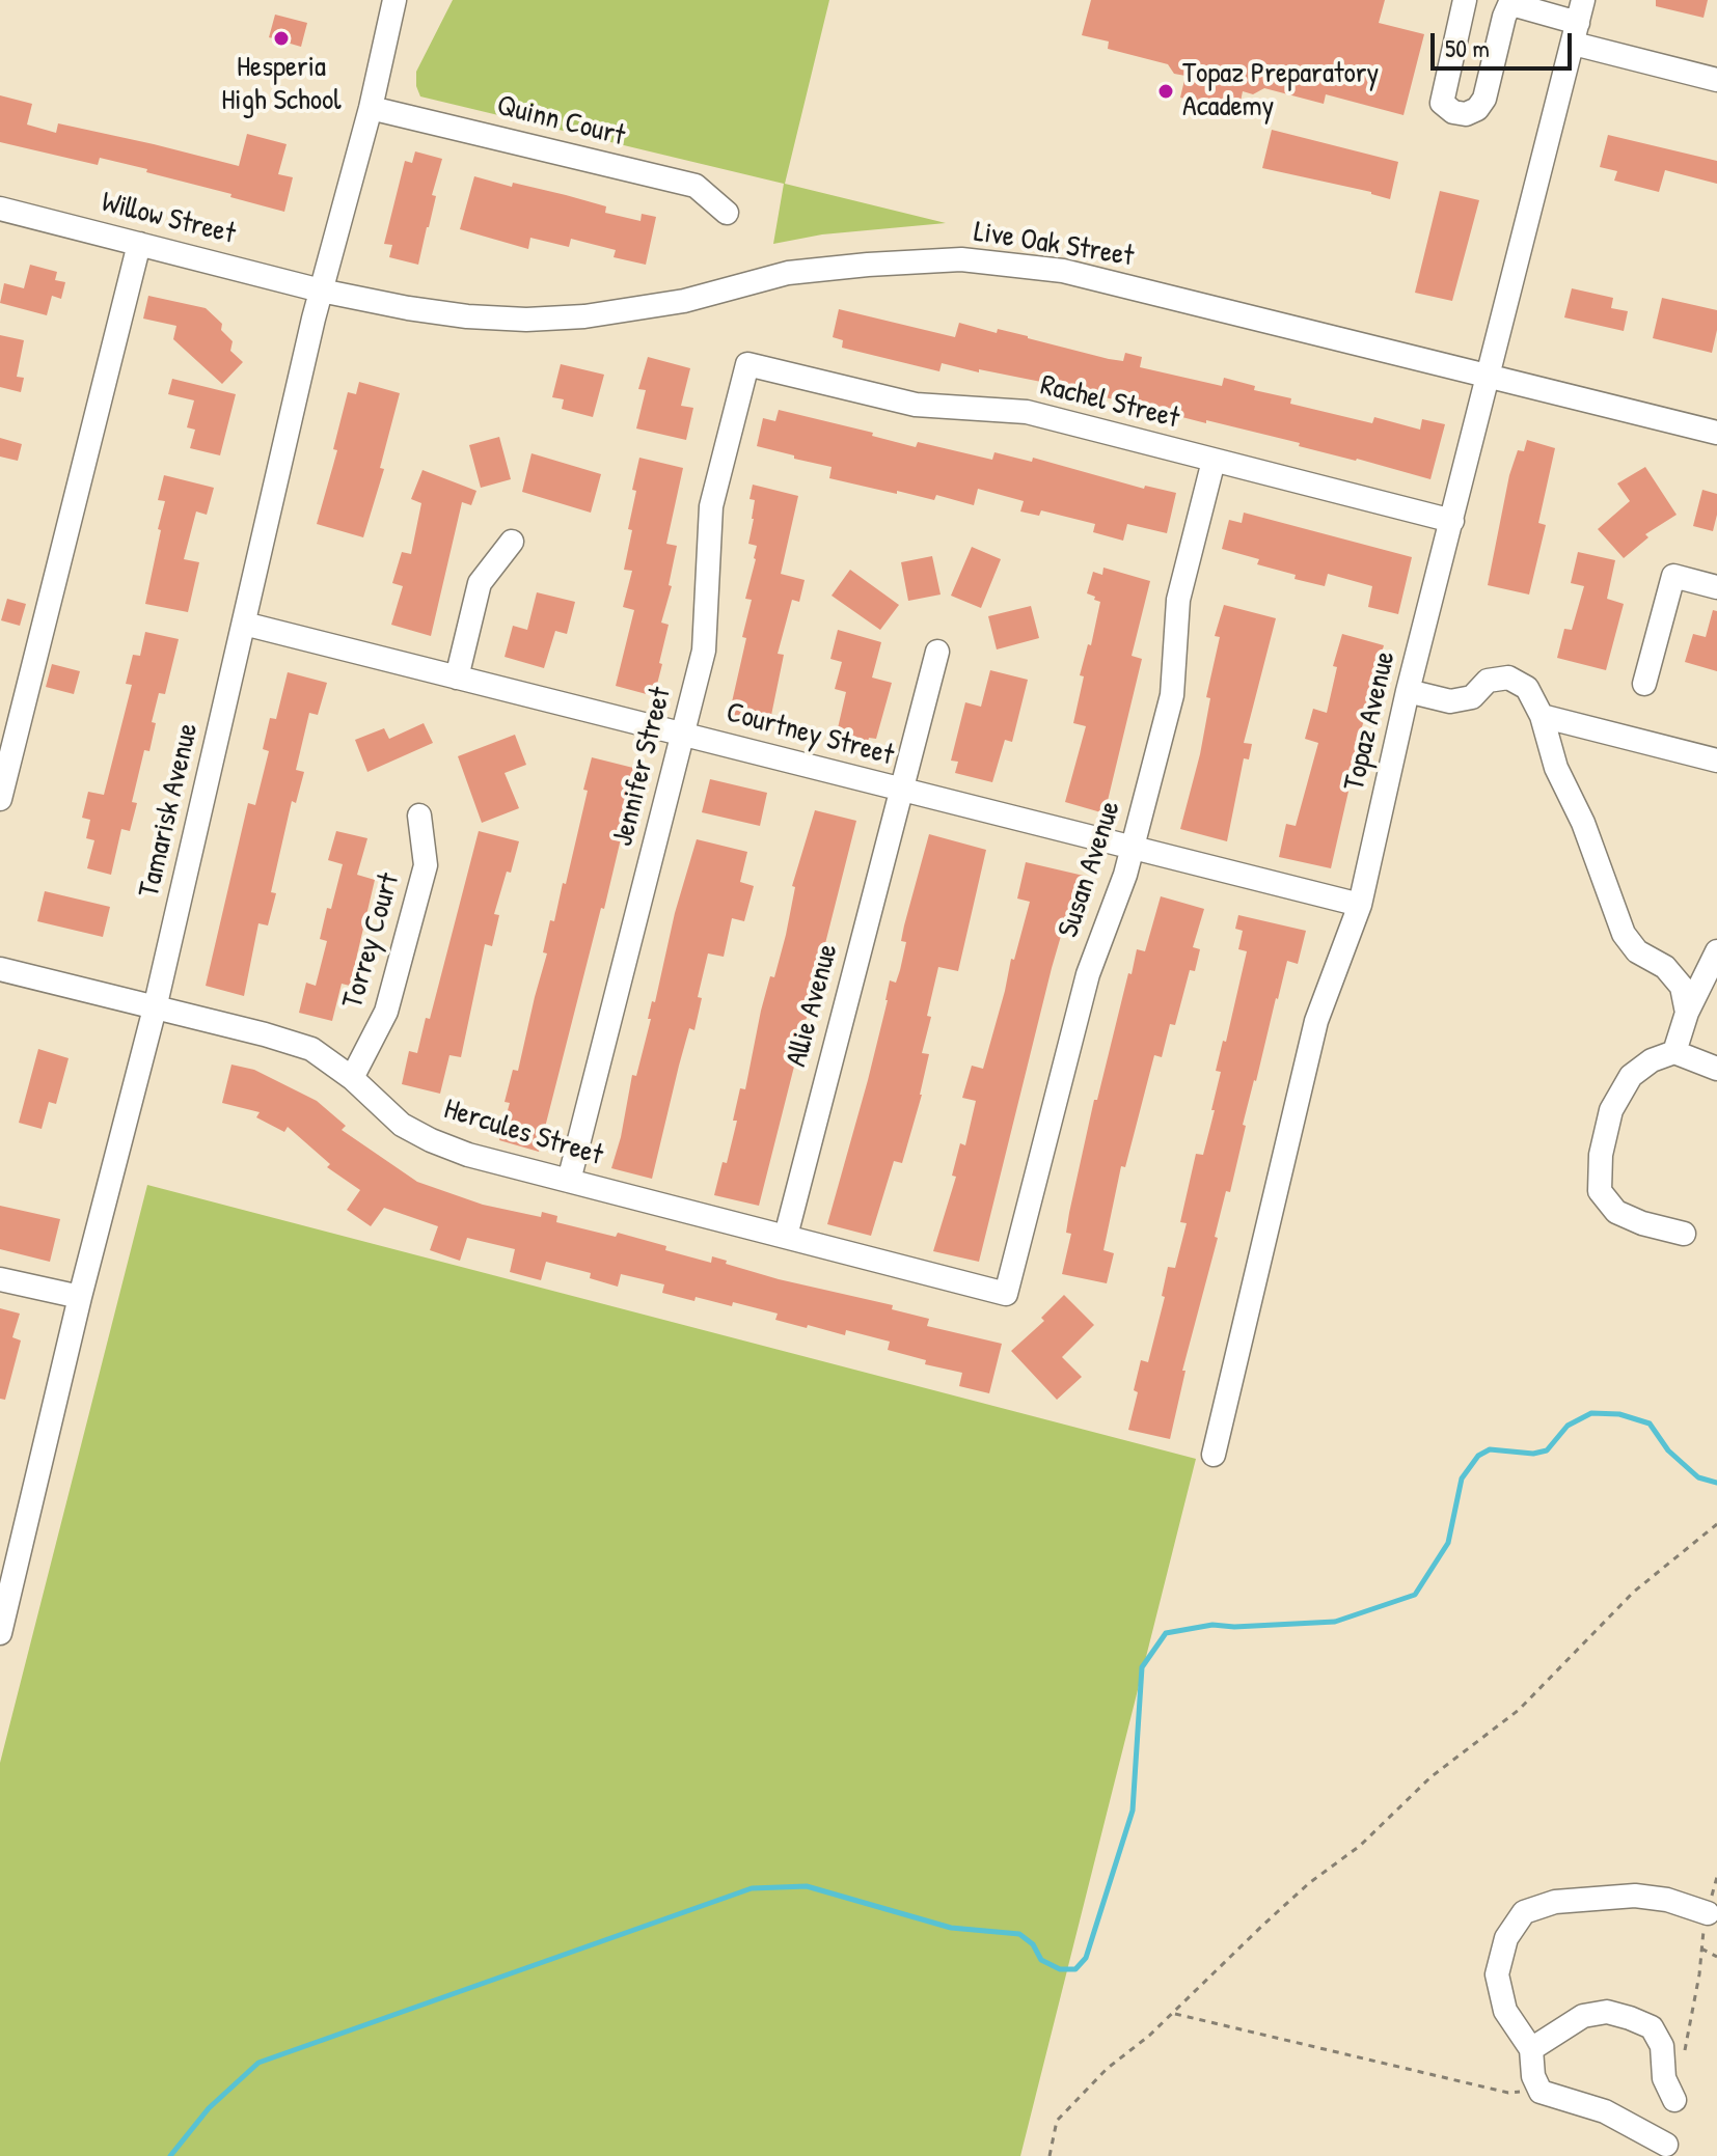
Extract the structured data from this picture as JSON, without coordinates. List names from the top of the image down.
{
  "streets": {
    "street": [
      "Quinn Court",
      "Willow Street",
      "Live Oak Street",
      "Rachel Street",
      "Topaz Avenue",
      "Courtney Street",
      "Jennifer Street",
      "Tamarisk Avenue",
      "Susan Avenue",
      "Torrey Court",
      "Allie Avenue",
      "Hercules Street"
    ]
  },
  "crossings": [
    ["Quinn Court", "Tamarisk Avenue"],
    ["Willow Street", "Live Oak Street"],
    ["Willow Street", "Tamarisk Avenue"],
    ["Live Oak Street", "Topaz Avenue"],
    ["Live Oak Street", "Tamarisk Avenue"],
    ["Rachel Street", "Topaz Avenue"],
    ["Rachel Street", "Jennifer Street"],
    ["Rachel Street", "Susan Avenue"],
    ["Topaz Avenue", "Courtney Street"],
    ["Courtney Street", "Jennifer Street"],
    ["Courtney Street", "Tamarisk Avenue"],
    ["Courtney Street", "Susan Avenue"],
    ["Courtney Street", "Allie Avenue"],
    ["Jennifer Street", "Hercules Street"],
    ["Tamarisk Avenue", "Hercules Street"],
    ["Susan Avenue", "Hercules Street"],
    ["Torrey Court", "Hercules Street"],
    ["Allie Avenue", "Hercules Street"]
  ],
  "places": ["Hesperia High School", "Topaz Preparatory Academy"],
  "scale_bar": "50 m"
}
